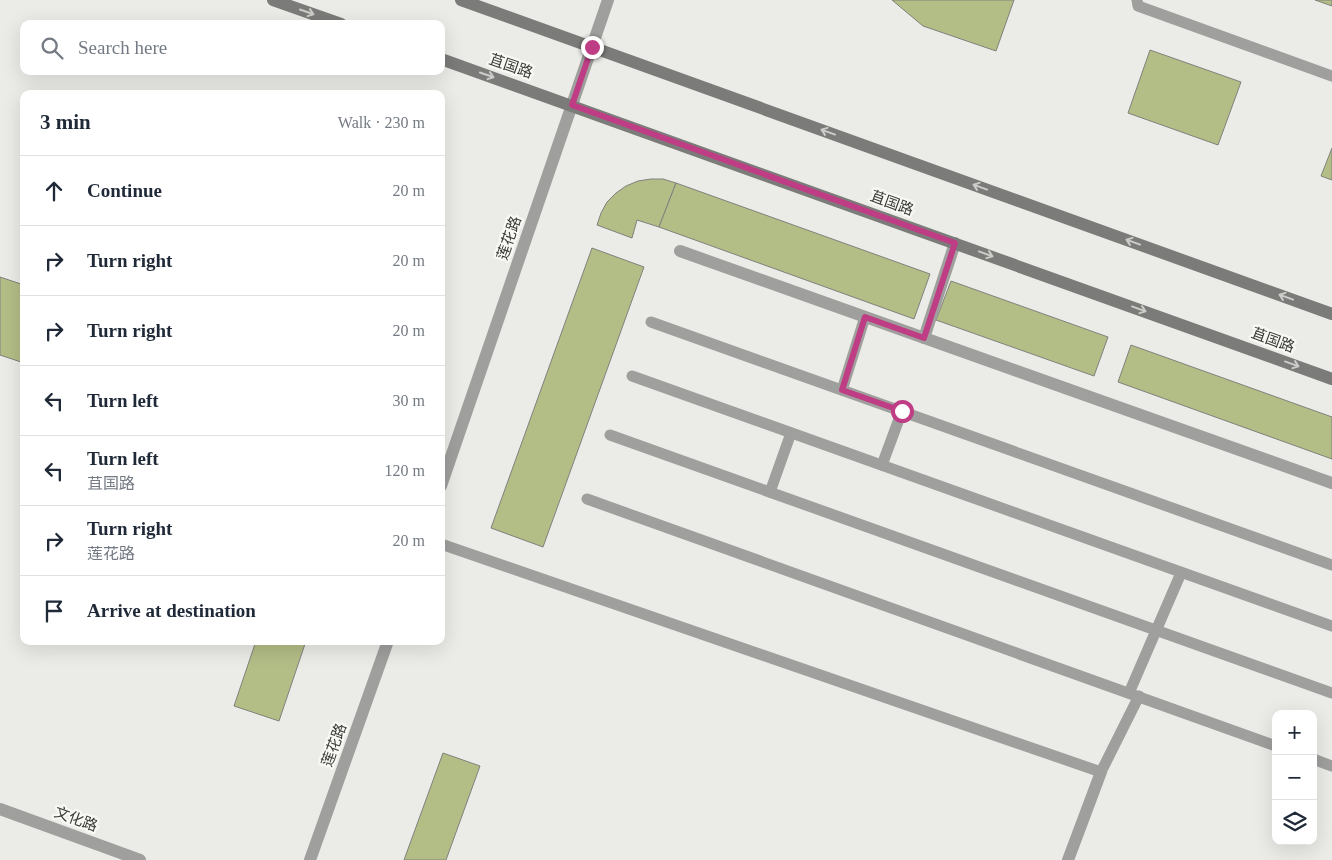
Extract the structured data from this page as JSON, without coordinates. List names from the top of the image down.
{
  "streets": {
    "main road": ["苴国路"],
    "street": ["莲花路", "文化路"]
  },
  "crossings": [
    ["苴国路", "莲花路"]
  ],
  "page": {
    "search": "Search here",
    "heading": ["3 min", "Walk · 230 m"],
    "list": [
      ["Continue", "20 m"],
      ["Turn right", "20 m"],
      ["Turn right", "20 m"],
      ["Turn left", "30 m"],
      ["Turn left", "苴国路", "120 m"],
      ["Turn right", "莲花路", "20 m"],
      "Arrive at destination"
    ],
    "map_buttons": ["+", "−"]
  }
}
